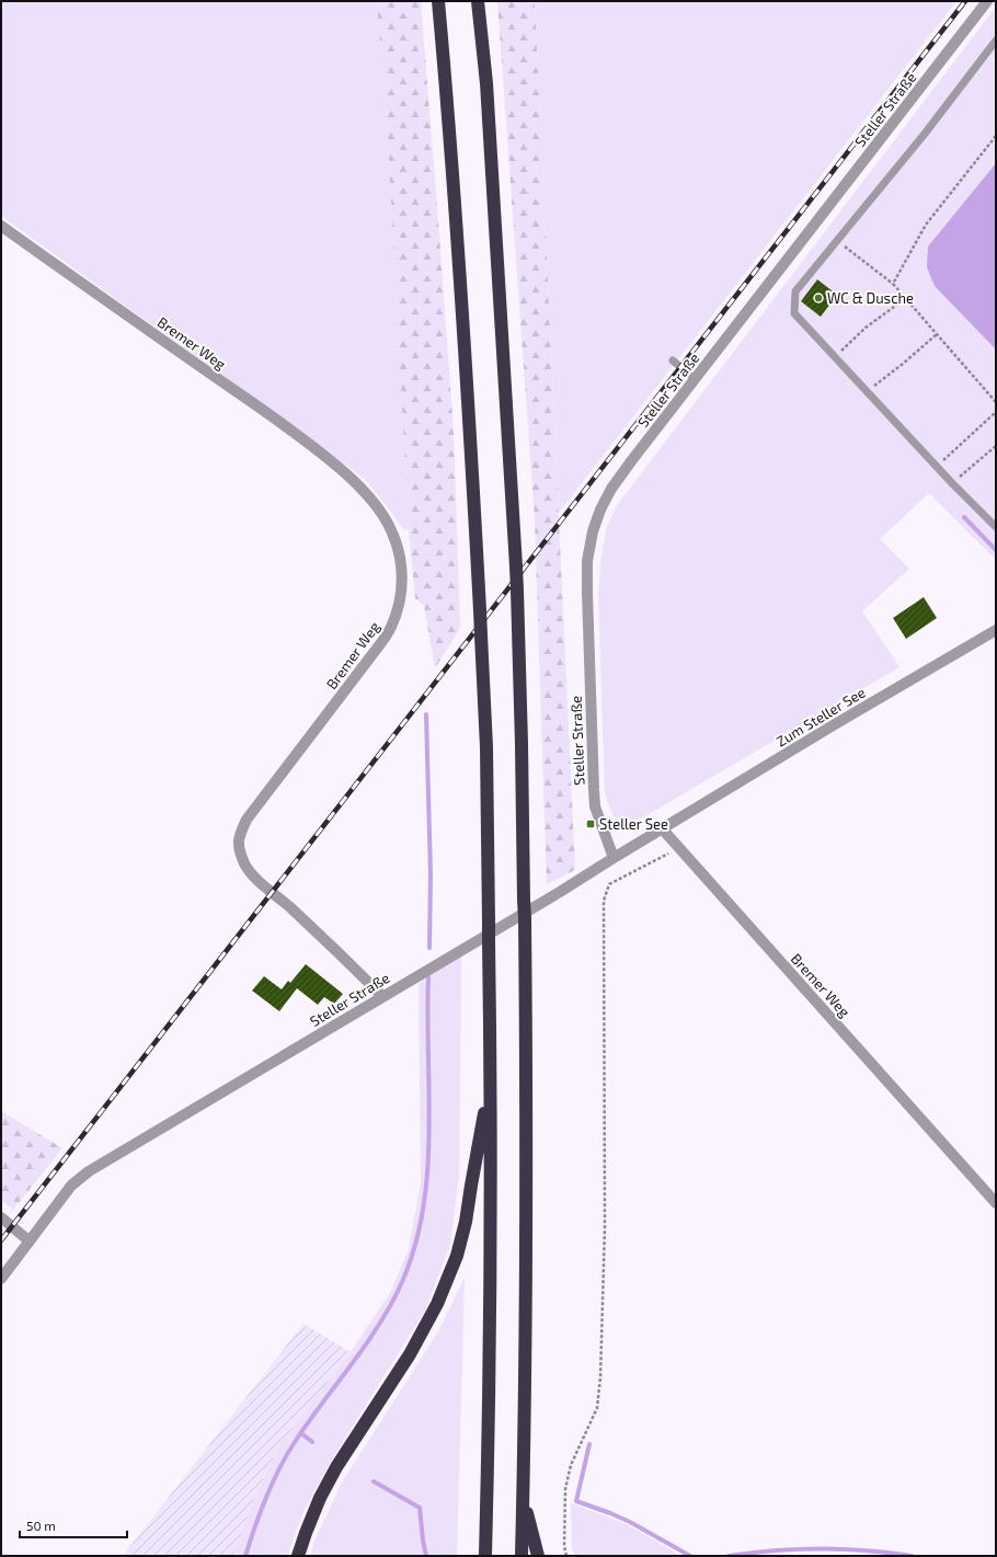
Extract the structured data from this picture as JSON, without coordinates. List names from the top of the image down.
{
  "streets": {
    "street": ["Steller Straße", "Bremer Weg", "Zum Steller See"]
  },
  "crossings": [
    ["Steller Straße", "Bremer Weg"],
    ["Bremer Weg", "Zum Steller See"]
  ],
  "places": {
    "other": ["WC & Dusche"],
    "transit": ["Steller See"]
  },
  "scale_bar": "50 m"
}
